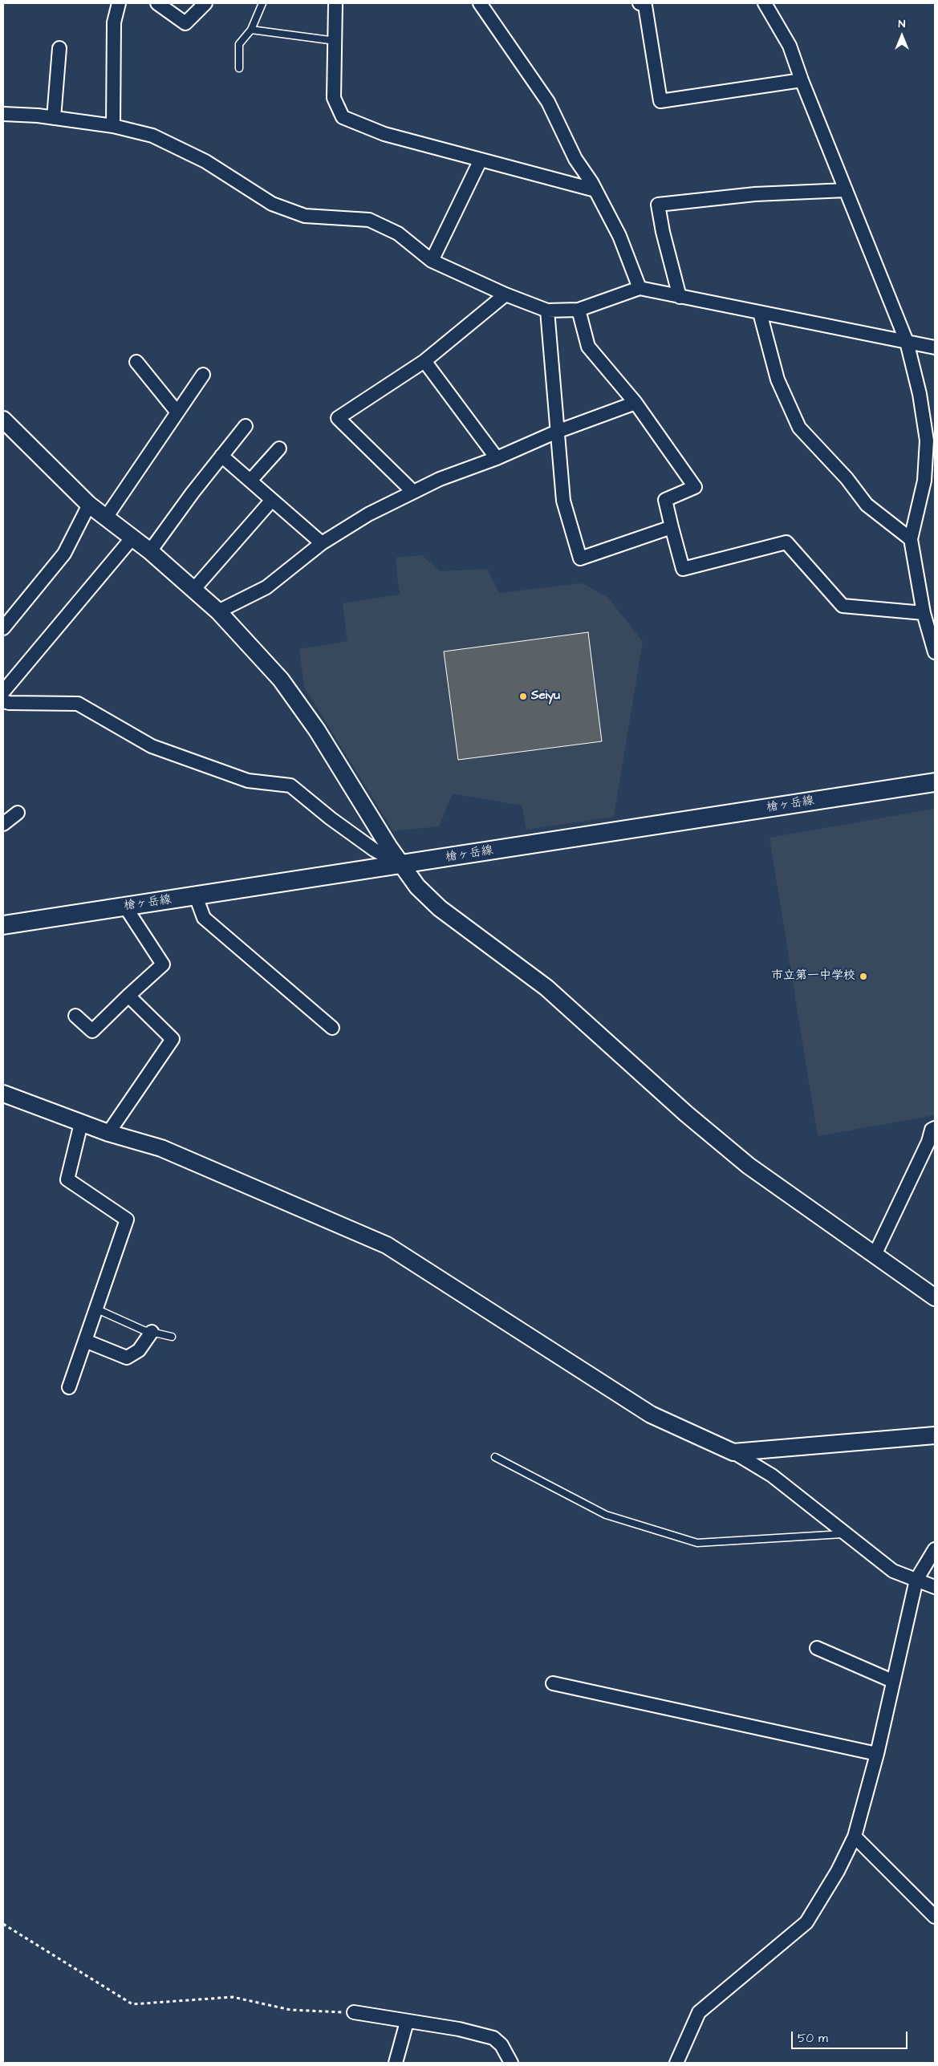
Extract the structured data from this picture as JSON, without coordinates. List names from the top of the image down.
{
  "streets": {
    "main road": ["槍ヶ岳線"]
  },
  "places": ["Seiyu", "市立第一中学校"],
  "scale_bar": "50 m",
  "north": "top"
}
